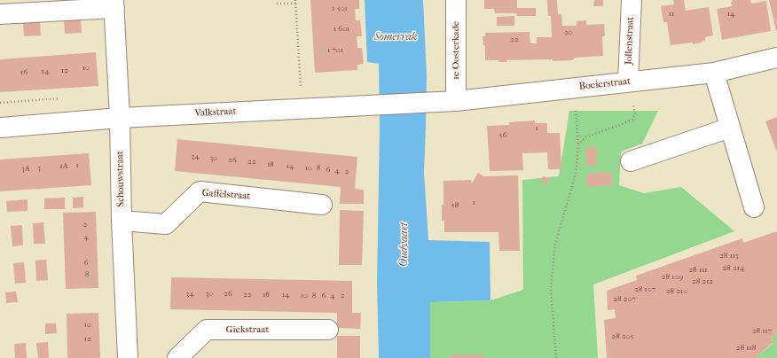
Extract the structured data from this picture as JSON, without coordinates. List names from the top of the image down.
{
  "streets": {
    "street": [
      "Jollenstraat",
      "1e Oosterkade",
      "Boeierstraat",
      "Valkstraat",
      "Schouwstraat",
      "Gaffelstraat",
      "Giekstraat"
    ]
  },
  "crossings": [
    ["Jollenstraat", "Boeierstraat"],
    ["1e Oosterkade", "Boeierstraat"],
    ["Boeierstraat", "Valkstraat"],
    ["Valkstraat", "Schouwstraat"],
    ["Schouwstraat", "Gaffelstraat"]
  ],
  "water": ["Somerrak", "Oudvaart"],
  "house_numbers": [
    "1-501",
    "11",
    "14",
    "1-601",
    "20",
    "22",
    "1-701",
    "10",
    "12",
    "14",
    "16",
    "1",
    "56",
    "34",
    "30",
    "26",
    "22",
    "18",
    "1",
    "1A",
    "14",
    "3",
    "10",
    "8",
    "3A",
    "6",
    "4",
    "2",
    "1",
    "58",
    "2",
    "4",
    "28-113",
    "6",
    "28-214",
    "28-111",
    "8",
    "28-109",
    "28-212",
    "28-107",
    "28-210",
    "34",
    "30",
    "26",
    "22",
    "18",
    "14",
    "10",
    "8",
    "6",
    "4",
    "2",
    "28-207",
    "10",
    "28-117",
    "28-205",
    "12",
    "28-118"
  ]
}
